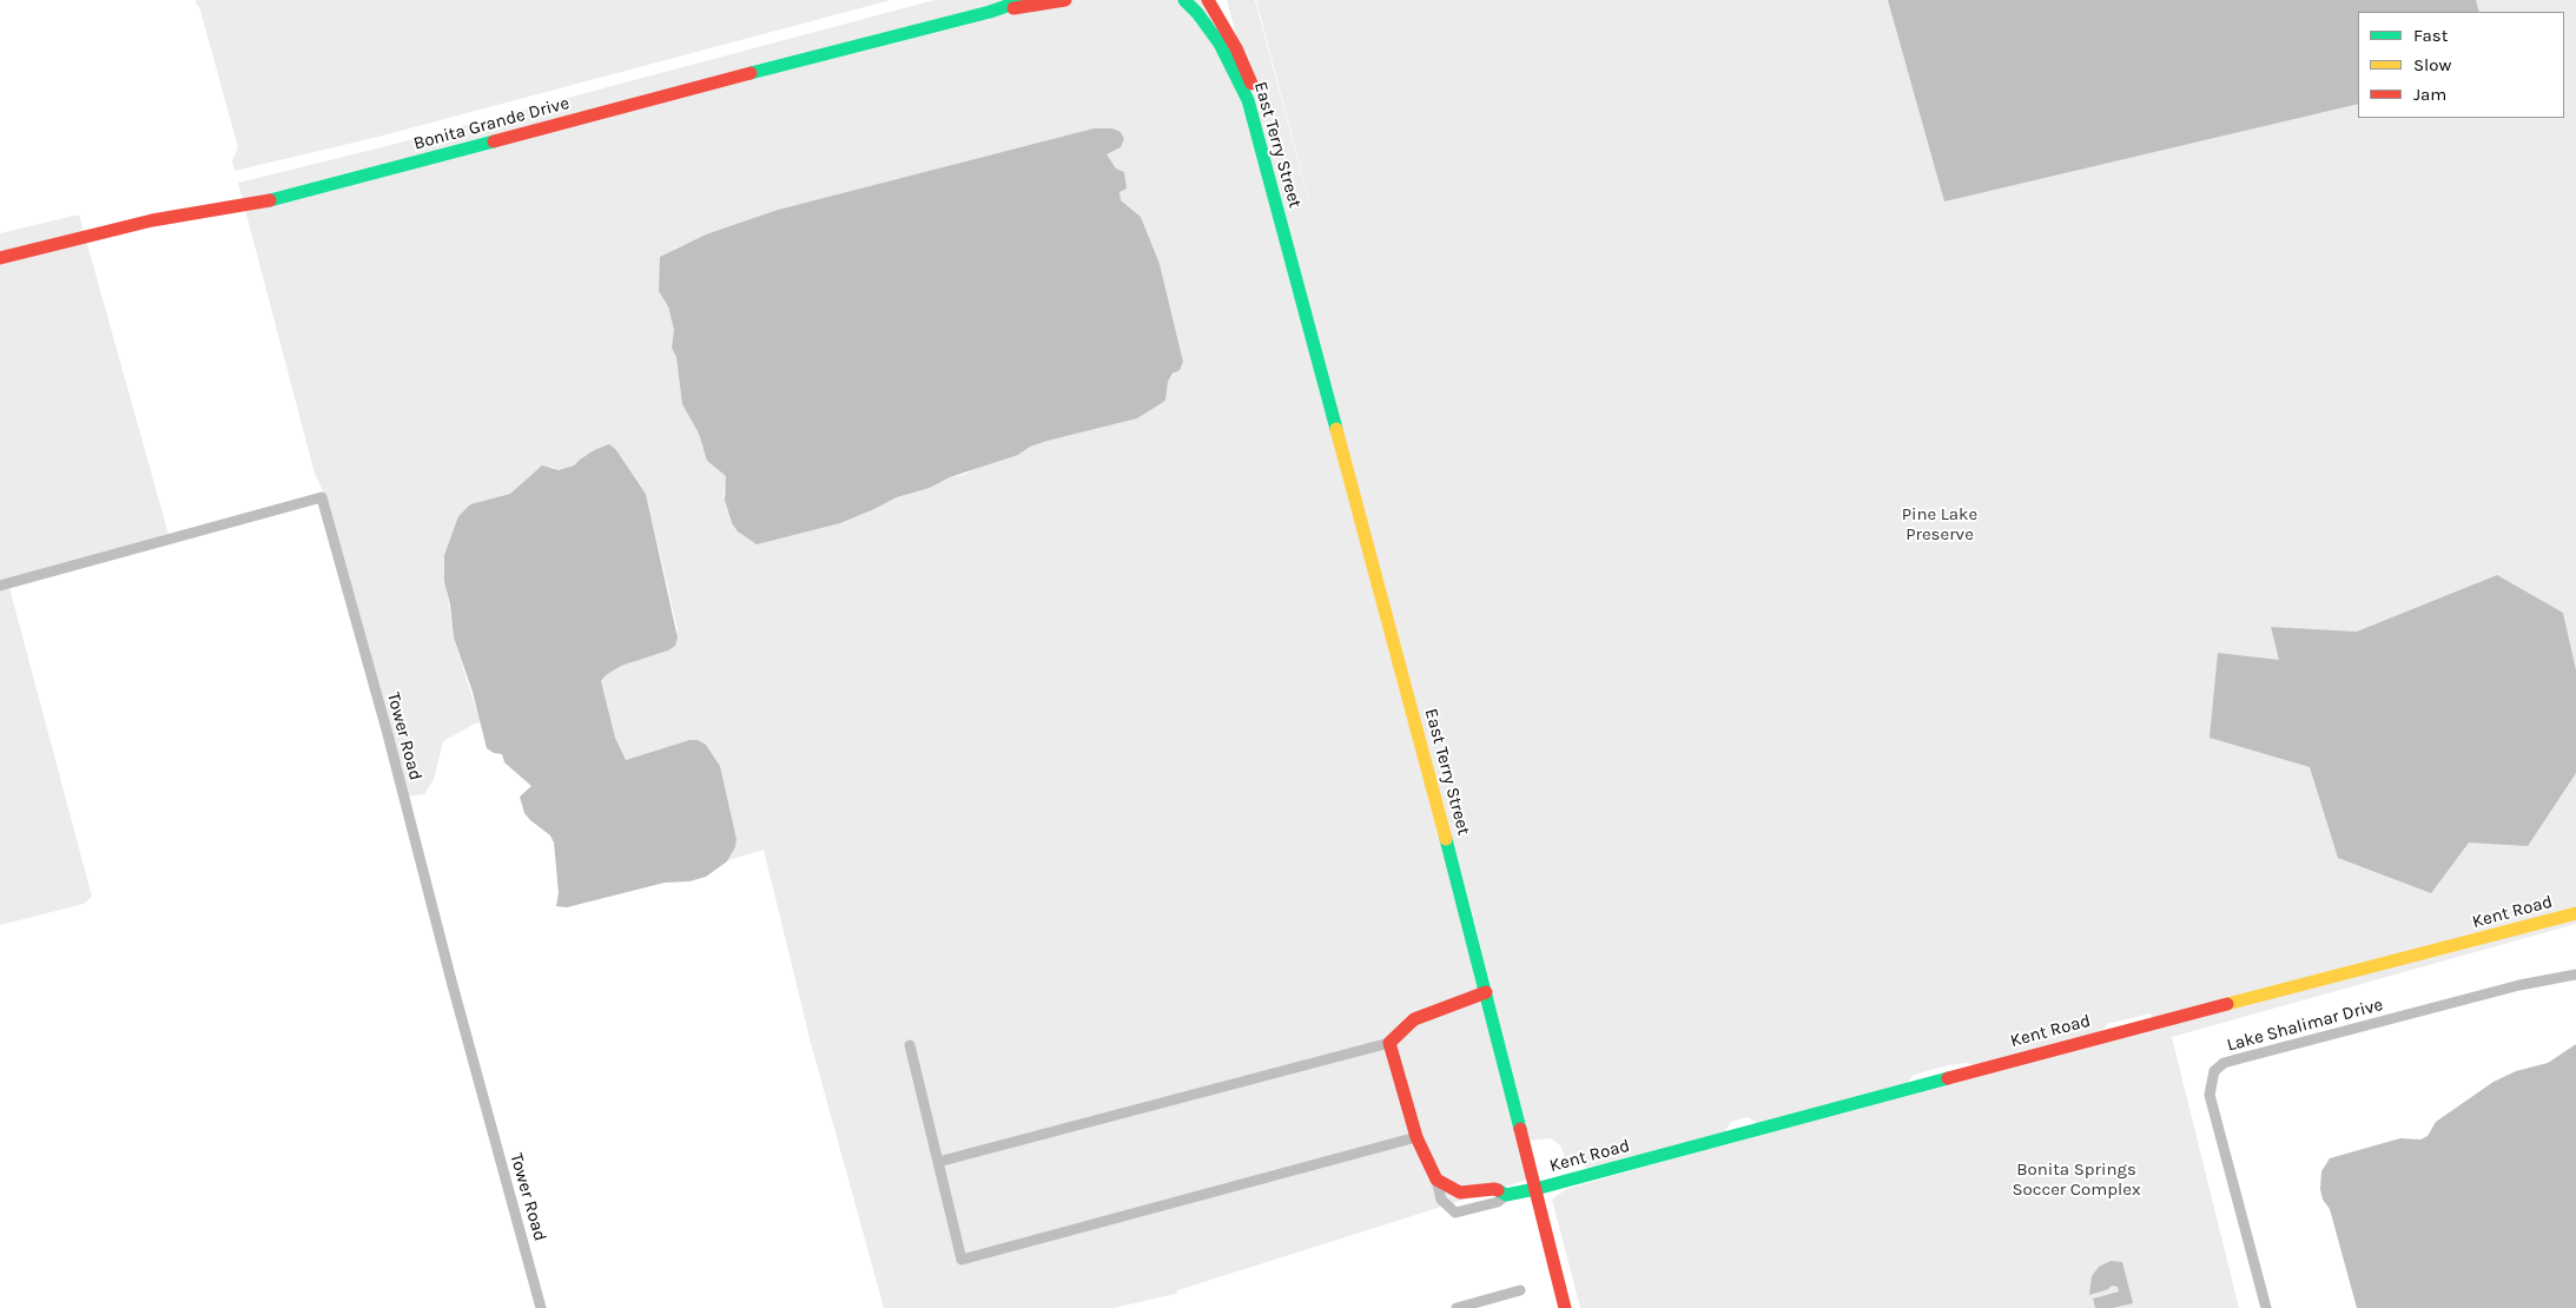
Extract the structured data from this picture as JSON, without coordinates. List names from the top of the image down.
{
  "streets": {
    "street": [
      "Bonita Grande Drive",
      "East Terry Street",
      "Tower Road",
      "Kent Road",
      "Lake Shalimar Drive"
    ]
  },
  "crossings": [
    ["East Terry Street", "Kent Road"]
  ],
  "parks": ["Pine Lake Preserve", "Bonita Springs Soccer Complex"],
  "legend": ["Fast", "Slow", "Jam"]
}
